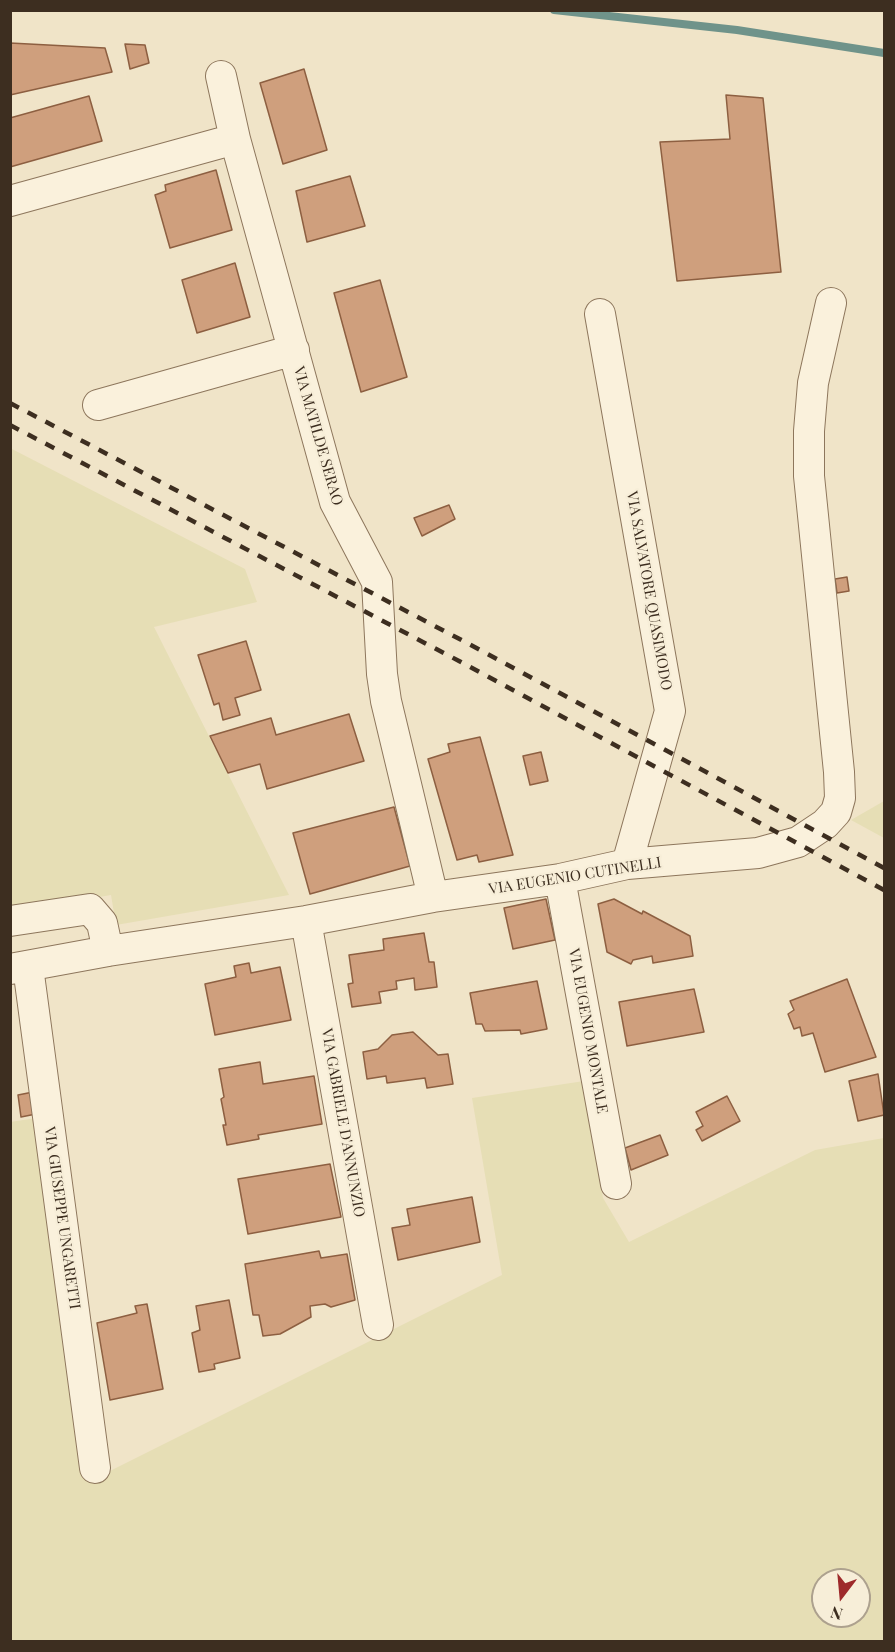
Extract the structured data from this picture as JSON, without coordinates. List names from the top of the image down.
{
  "streets": {
    "street": [
      "VIA MATILDE SERAO",
      "VIA SALVATORE QUASIMODO",
      "VIA EUGENIO CUTINELLI",
      "VIA EUGENIO MONTALE",
      "VIA GABRIELE D'ANNUNZIO",
      "VIA GIUSEPPE UNGARETTI"
    ]
  },
  "crossings": [
    ["VIA MATILDE SERAO", "VIA EUGENIO CUTINELLI"],
    ["VIA SALVATORE QUASIMODO", "VIA EUGENIO CUTINELLI"],
    ["VIA EUGENIO CUTINELLI", "VIA EUGENIO MONTALE"],
    ["VIA EUGENIO CUTINELLI", "VIA GABRIELE D'ANNUNZIO"],
    ["VIA EUGENIO CUTINELLI", "VIA GIUSEPPE UNGARETTI"]
  ],
  "north": "bottom"
}
